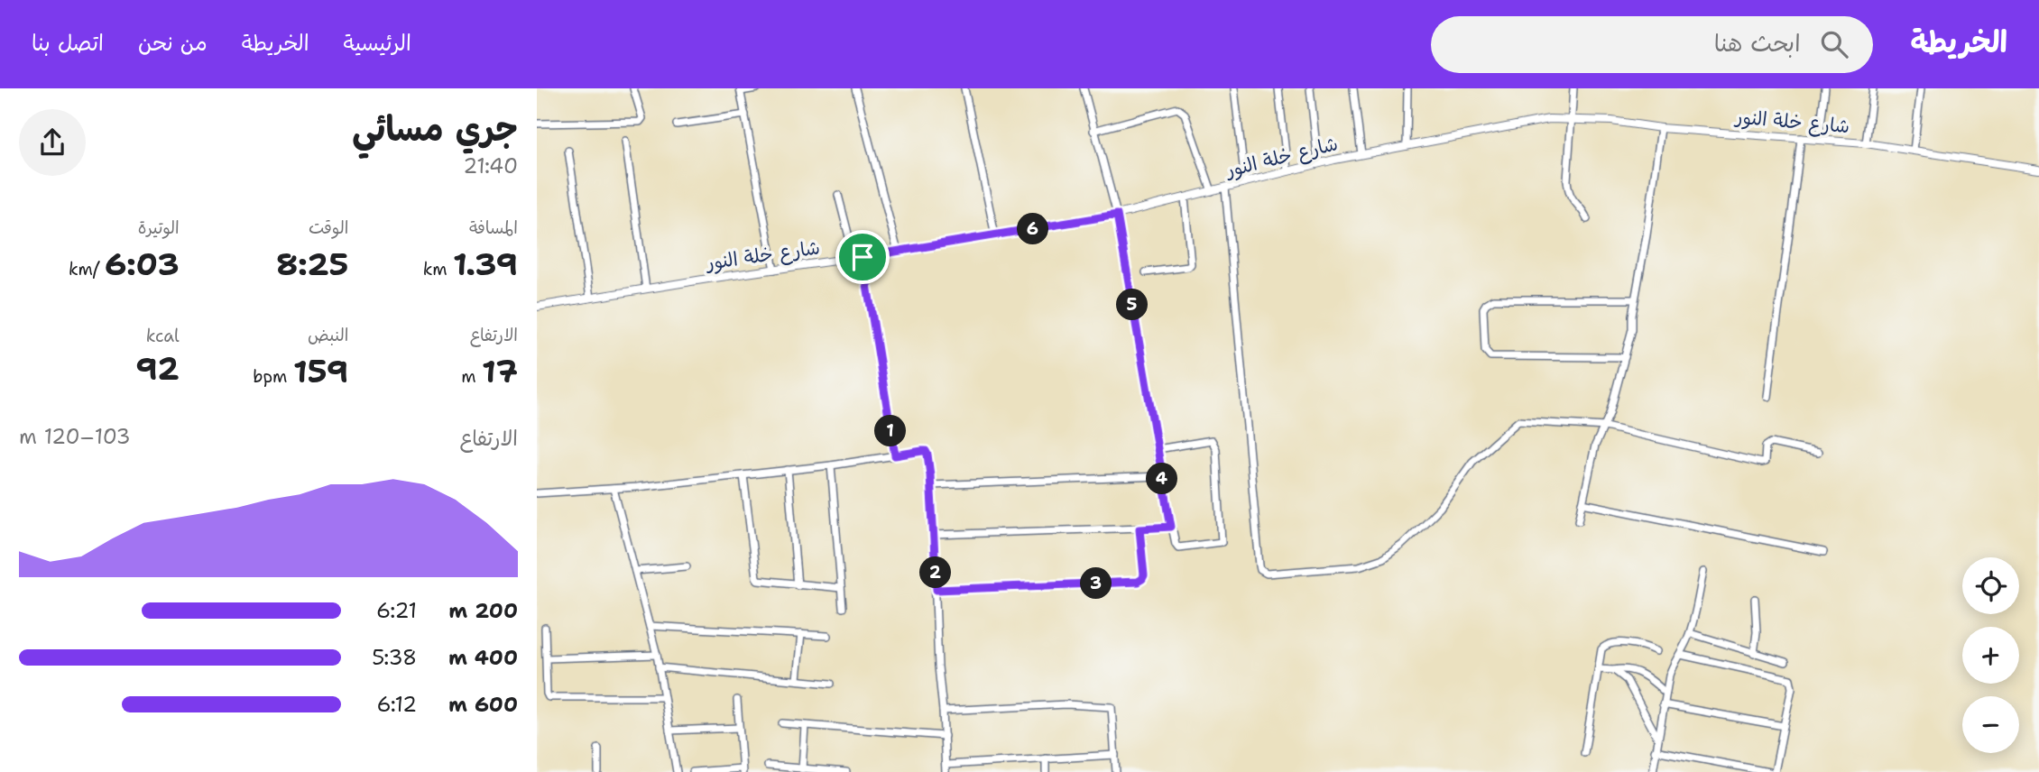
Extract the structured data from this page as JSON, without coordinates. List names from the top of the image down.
{
  "streets": {
    "street": ["شارع خلة النور"]
  },
  "page": {
    "header": "الخريطة",
    "search": "ابحث هنا",
    "nav": [
      "الرئيسية",
      "الخريطة",
      "من نحن",
      "اتصل بنا"
    ],
    "heading": ["جري مسائي", "21:40"],
    "stats": [
      ["المسافة", "1.39 km"],
      ["الوقت", "8:25"],
      ["الوتيرة", "6:03 /km"],
      ["الارتفاع", "17 m"],
      ["النبض", "159 bpm"],
      ["kcal", "92"]
    ],
    "pins": [
      "6",
      "5",
      "1",
      "4",
      "2",
      "3"
    ],
    "chart": ["الارتفاع", "103–120 m"],
    "map_buttons": ["+", "−"],
    "list": [
      {
        "name": "200 m",
        "note": "6:21"
      },
      {
        "name": "400 m",
        "note": "5:38"
      },
      {
        "name": "600 m",
        "note": "6:12"
      }
    ]
  }
}
